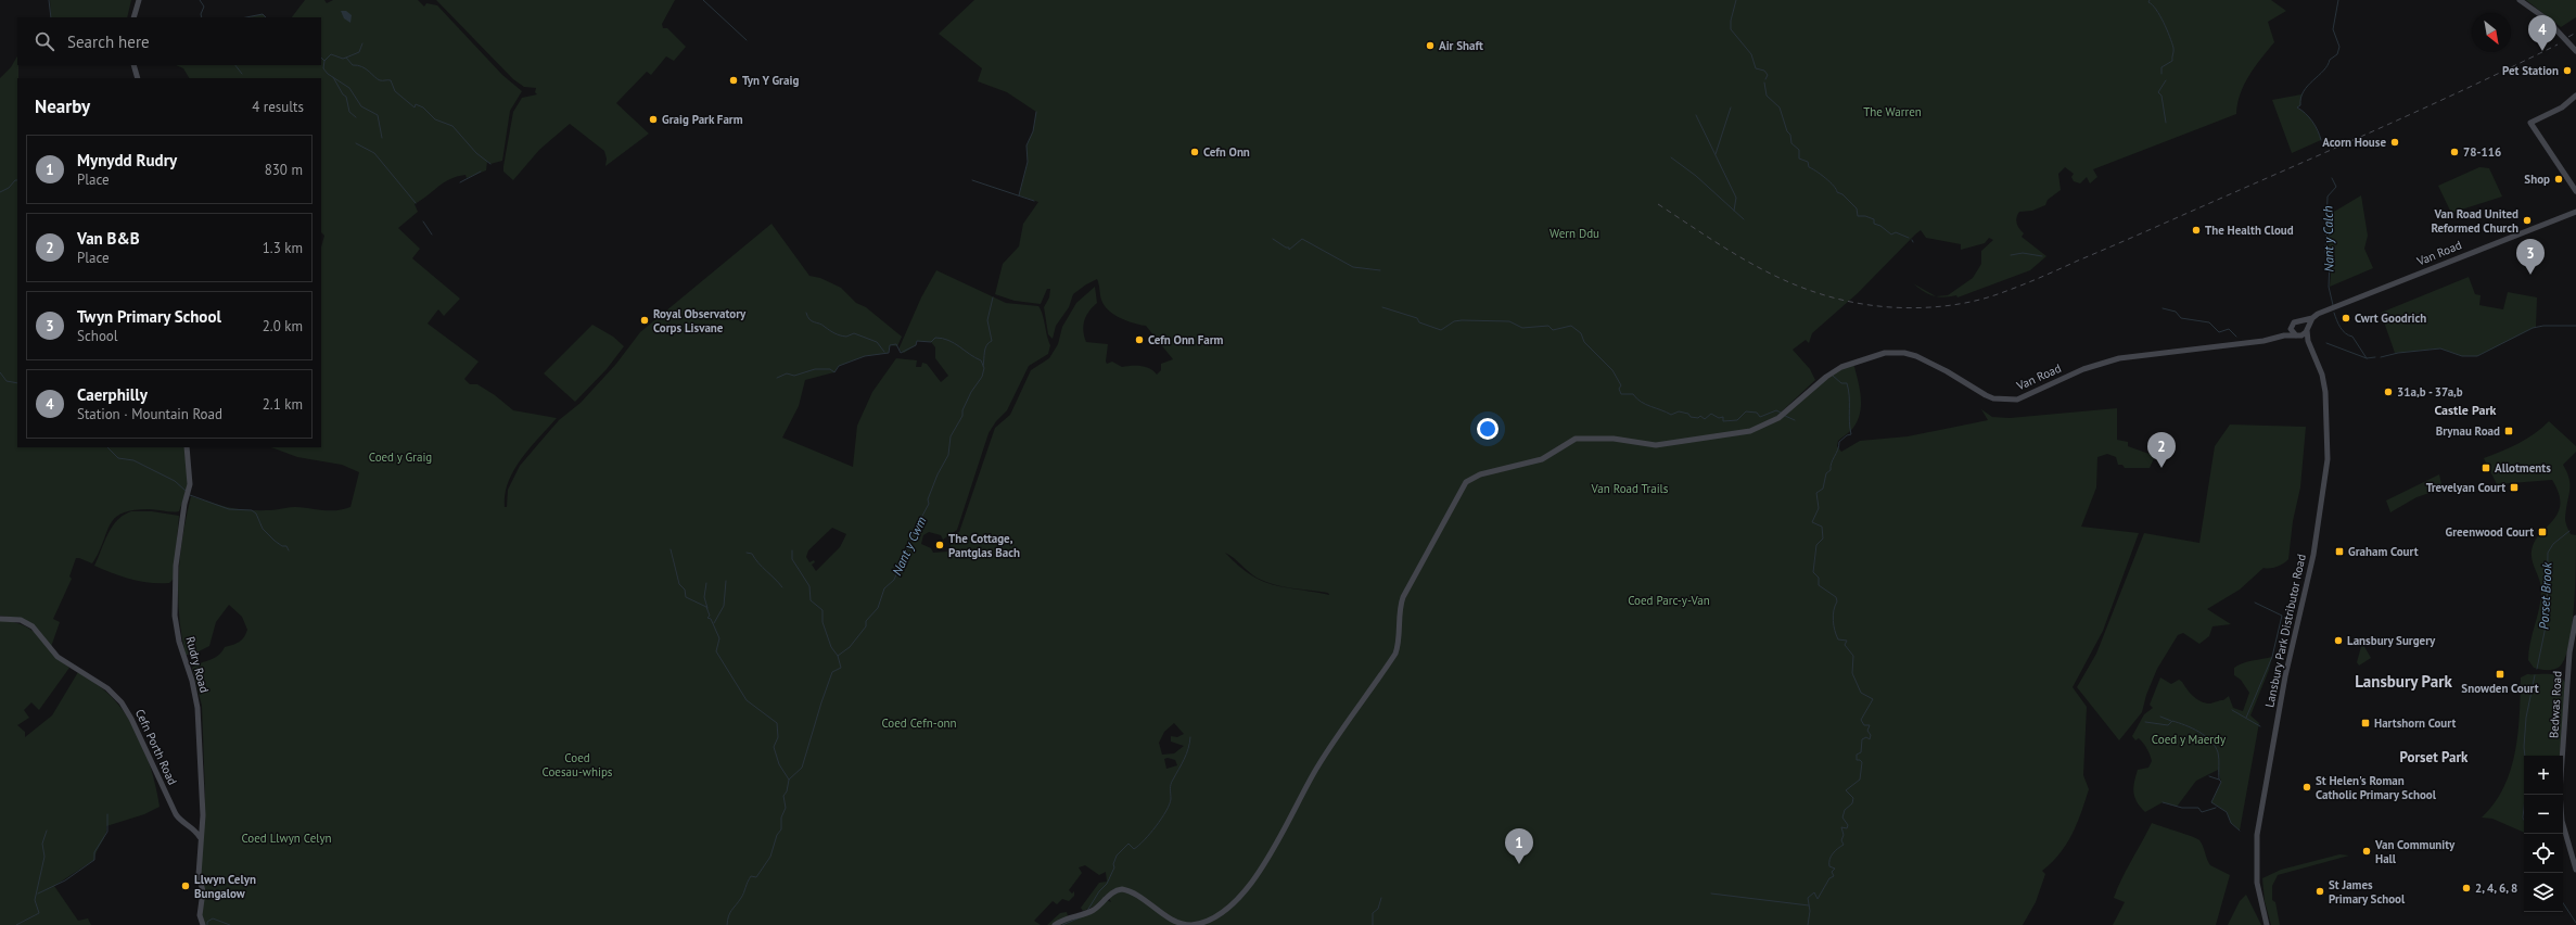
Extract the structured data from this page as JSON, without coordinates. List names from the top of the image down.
{
  "streets": {
    "street": [
      "Van Road",
      "Lansbury Park Distributor Road",
      "Rudry Road",
      "Bedwas Road",
      "Cefn Porth Road"
    ]
  },
  "crossings": [
    ["Van Road", "Lansbury Park Distributor Road"],
    ["Rudry Road", "Cefn Porth Road"]
  ],
  "districts": ["Castle Park", "Lansbury Park", "Porset Park"],
  "water": ["Nant y Calch", "Nant y Cwm", "Porset Brook"],
  "parks": [
    "The Warren",
    "Wern Ddu",
    "Coed y Graig",
    "Van Road Trails",
    "Coed Parc-y-Van",
    "Coed Cefn-onn",
    "Coed y Maerdy",
    "Coed Coesau-whips",
    "Coed Llwyn Celyn"
  ],
  "places": {
    "other": [
      "Air Shaft",
      "Pet Station",
      "Tyn Y Graig",
      "Graig Park Farm",
      "Acorn House",
      "Cefn Onn",
      "78-116",
      "Shop",
      "Van Road United Reformed Church",
      "The Health Cloud",
      "Cwrt Goodrich",
      "Royal Observatory Corps Lisvane",
      "Cefn Onn Farm",
      "31a,b - 37a,b",
      "The Cottage, Pantglas Bach",
      "Lansbury Surgery",
      "St Helen's Roman Catholic Primary School",
      "Van Community Hall",
      "Llwyn Celyn Bungalow",
      "2, 4, 6, 8",
      "St James Primary School"
    ],
    "transit": [
      "Brynau Road",
      "Allotments",
      "Trevelyan Court",
      "Greenwood Court",
      "Graham Court",
      "Snowden Court",
      "Hartshorn Court"
    ]
  },
  "north": "bottom right",
  "page": {
    "pins": [
      "4",
      "3",
      "2",
      "1"
    ],
    "search": "Search here",
    "heading": ["Nearby", "4 results"],
    "list": [
      {
        "mark": "1",
        "name": "Mynydd Rudry",
        "note": "Place",
        "value": "830 m"
      },
      {
        "mark": "2",
        "name": "Van B&B",
        "note": "Place",
        "value": "1.3 km"
      },
      {
        "mark": "3",
        "name": "Twyn Primary School",
        "note": "School",
        "value": "2.0 km"
      },
      {
        "mark": "4",
        "name": "Caerphilly",
        "note": "Station · Mountain Road",
        "value": "2.1 km"
      }
    ],
    "map_buttons": ["+", "−"]
  }
}
